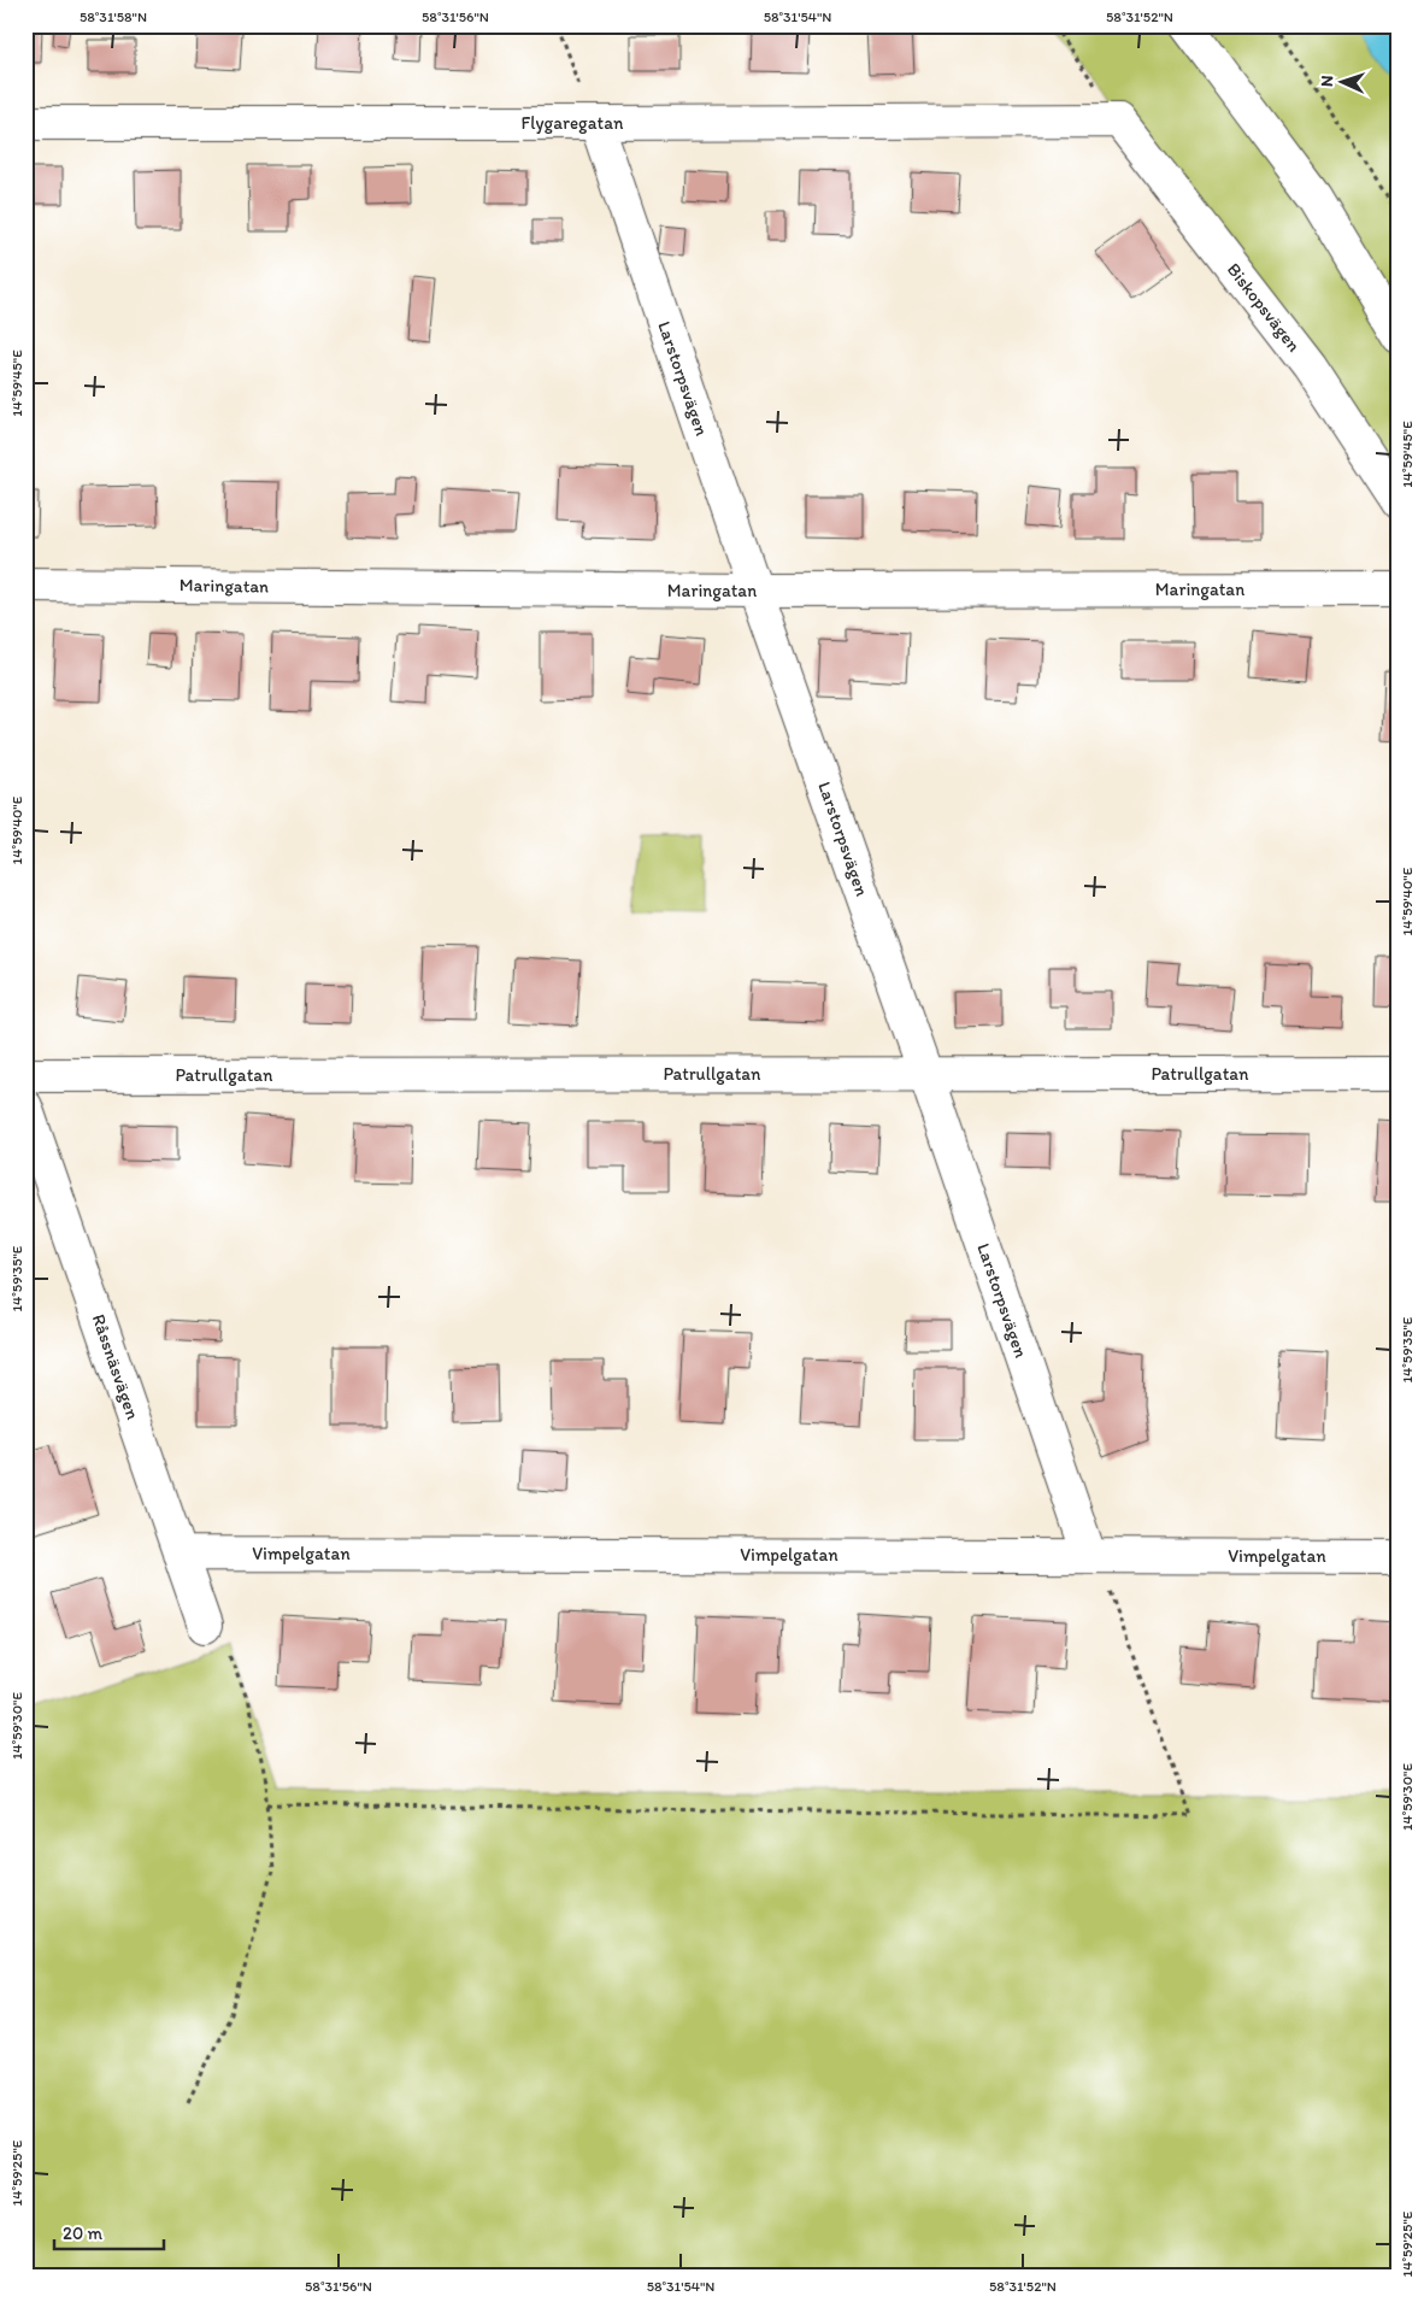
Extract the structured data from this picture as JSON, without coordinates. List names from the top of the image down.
{
  "streets": {
    "street": [
      "Flygaregatan",
      "Biskopsvägen",
      "Larstorpsvägen",
      "Maringatan",
      "Patrullgatan",
      "Råssnäsvägen",
      "Vimpelgatan"
    ]
  },
  "crossings": [
    ["Flygaregatan", "Biskopsvägen"],
    ["Flygaregatan", "Larstorpsvägen"],
    ["Larstorpsvägen", "Maringatan"],
    ["Larstorpsvägen", "Patrullgatan"],
    ["Larstorpsvägen", "Vimpelgatan"],
    ["Råssnäsvägen", "Vimpelgatan"]
  ],
  "scale_bar": "20 m",
  "north": "left",
  "coordinates": [
    "58°31'58\"N",
    "58°31'56\"N",
    "58°31'54\"N",
    "58°31'52\"N",
    "14°59'45\"E",
    "14°59'40\"E",
    "14°59'35\"E",
    "14°59'30\"E",
    "14°59'25\"E"
  ]
}
